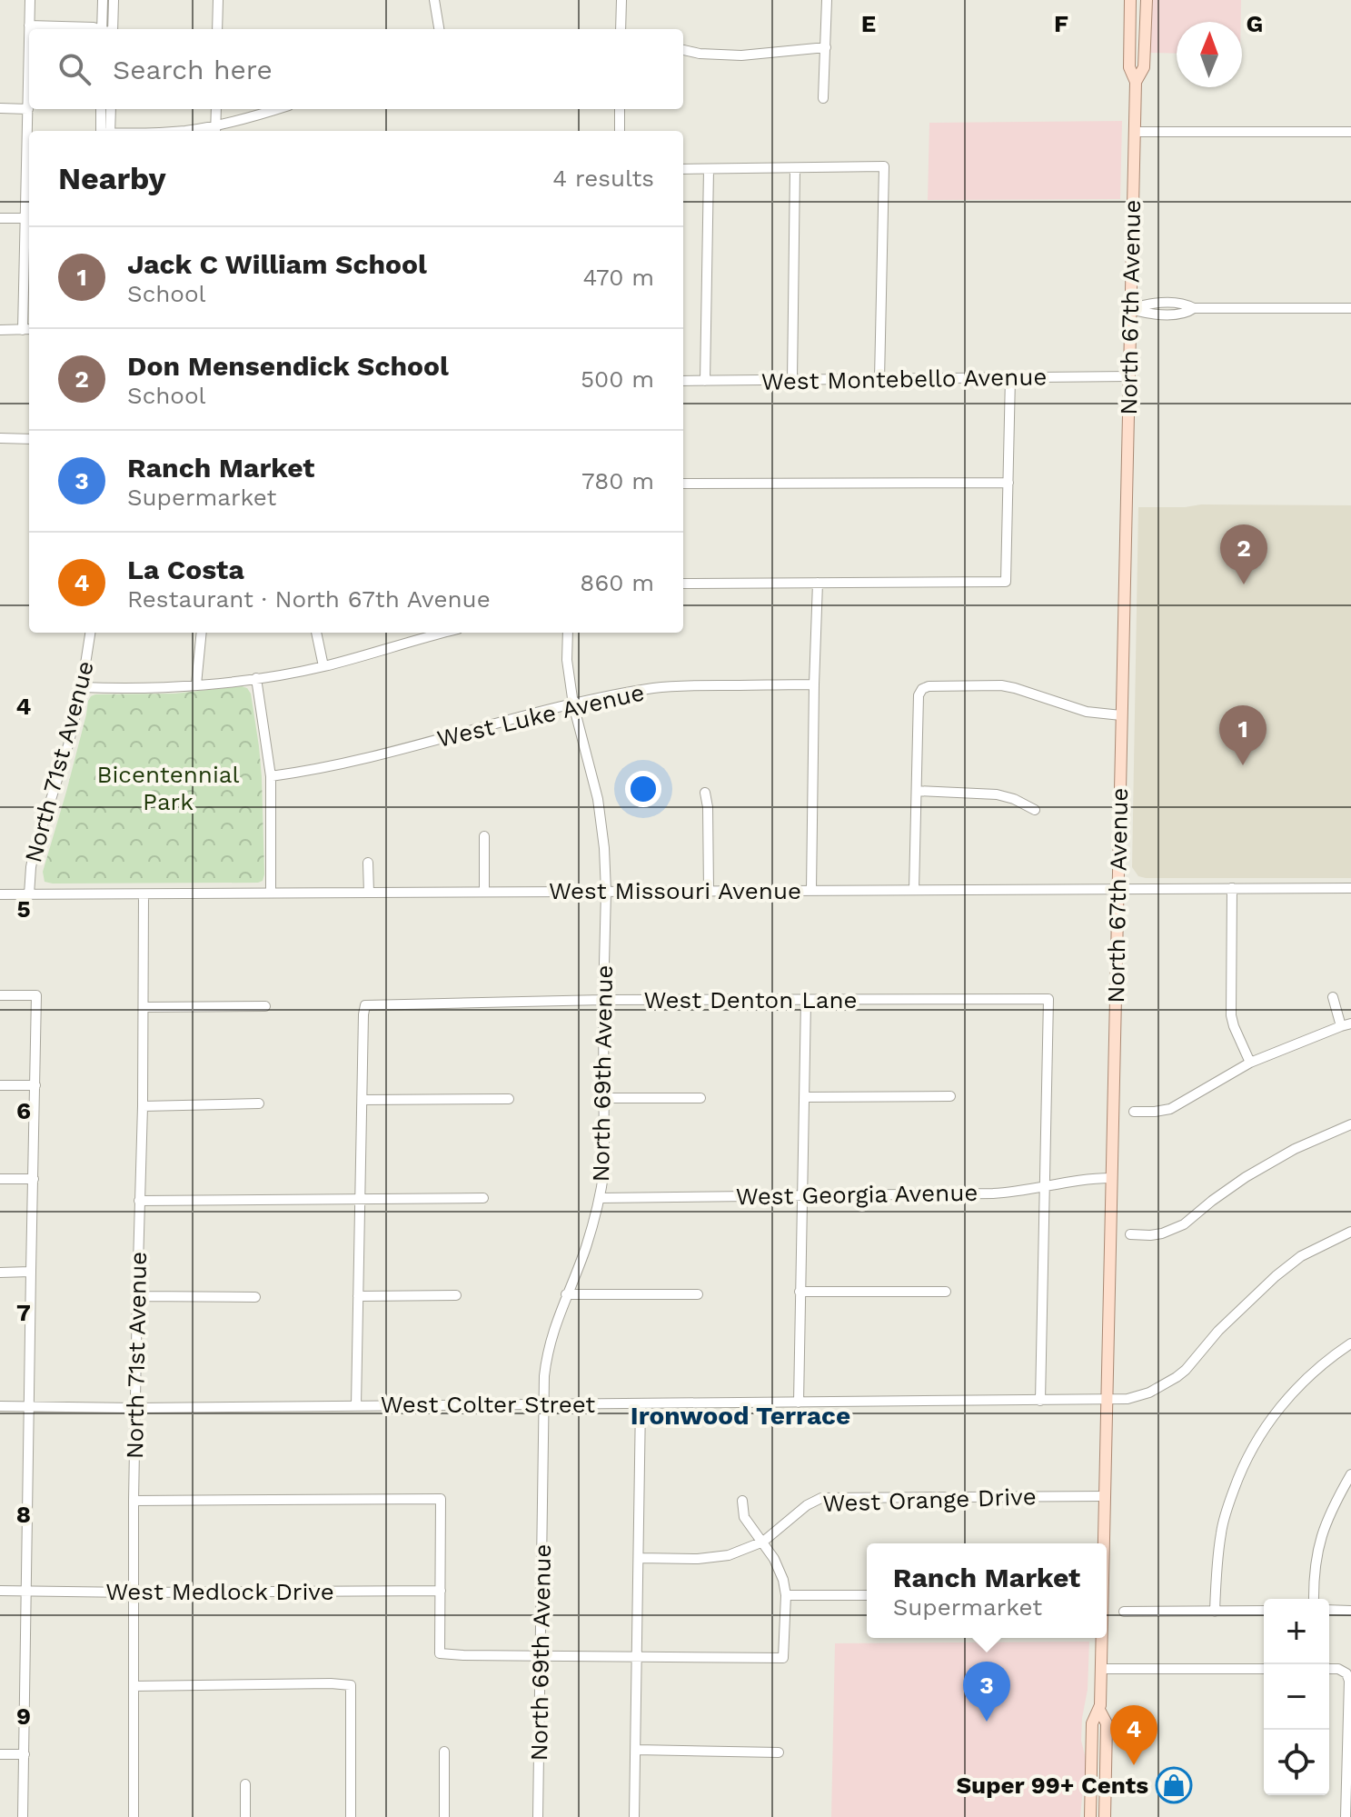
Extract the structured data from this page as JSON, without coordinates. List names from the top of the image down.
{
  "streets": {
    "main road": ["North 67th Avenue"],
    "street": [
      "West Montebello Avenue",
      "West Luke Avenue",
      "North 71st Avenue",
      "West Missouri Avenue",
      "West Denton Lane",
      "North 69th Avenue",
      "West Georgia Avenue",
      "West Colter Street",
      "West Orange Drive",
      "West Medlock Drive"
    ]
  },
  "crossings": [
    ["North 67th Avenue", "West Montebello Avenue"],
    ["North 67th Avenue", "West Missouri Avenue"],
    ["North 67th Avenue", "West Georgia Avenue"],
    ["North 67th Avenue", "West Colter Street"],
    ["North 67th Avenue", "West Orange Drive"],
    ["West Luke Avenue", "North 69th Avenue"],
    ["North 71st Avenue", "West Missouri Avenue"],
    ["North 71st Avenue", "West Colter Street"],
    ["North 71st Avenue", "West Medlock Drive"],
    ["West Missouri Avenue", "North 69th Avenue"],
    ["West Denton Lane", "North 69th Avenue"],
    ["West Denton Lane", "West Georgia Avenue"],
    ["North 69th Avenue", "West Georgia Avenue"],
    ["North 69th Avenue", "West Colter Street"]
  ],
  "districts": ["Ironwood Terrace"],
  "parks": ["Bicentennial Park"],
  "places": {
    "shop": ["Super 99+ Cents"]
  },
  "north": "top",
  "page": {
    "search": "Search here",
    "heading": ["Nearby", "4 results"],
    "list": [
      {
        "mark": "1",
        "name": "Jack C William School",
        "note": "School",
        "value": "470 m"
      },
      {
        "mark": "2",
        "name": "Don Mensendick School",
        "note": "School",
        "value": "500 m"
      },
      {
        "mark": "3",
        "name": "Ranch Market",
        "note": "Supermarket",
        "value": "780 m"
      },
      {
        "mark": "4",
        "name": "La Costa",
        "note": "Restaurant · North 67th Avenue",
        "value": "860 m"
      }
    ],
    "pins": [
      "2",
      "1",
      "3",
      "4"
    ],
    "popup": ["Ranch Market", "Supermarket"],
    "map_buttons": ["+", "−"]
  },
  "grid": {
    "columns": ["E", "F", "G"],
    "rows": [
      "4",
      "5",
      "6",
      "7",
      "8",
      "9"
    ]
  }
}
